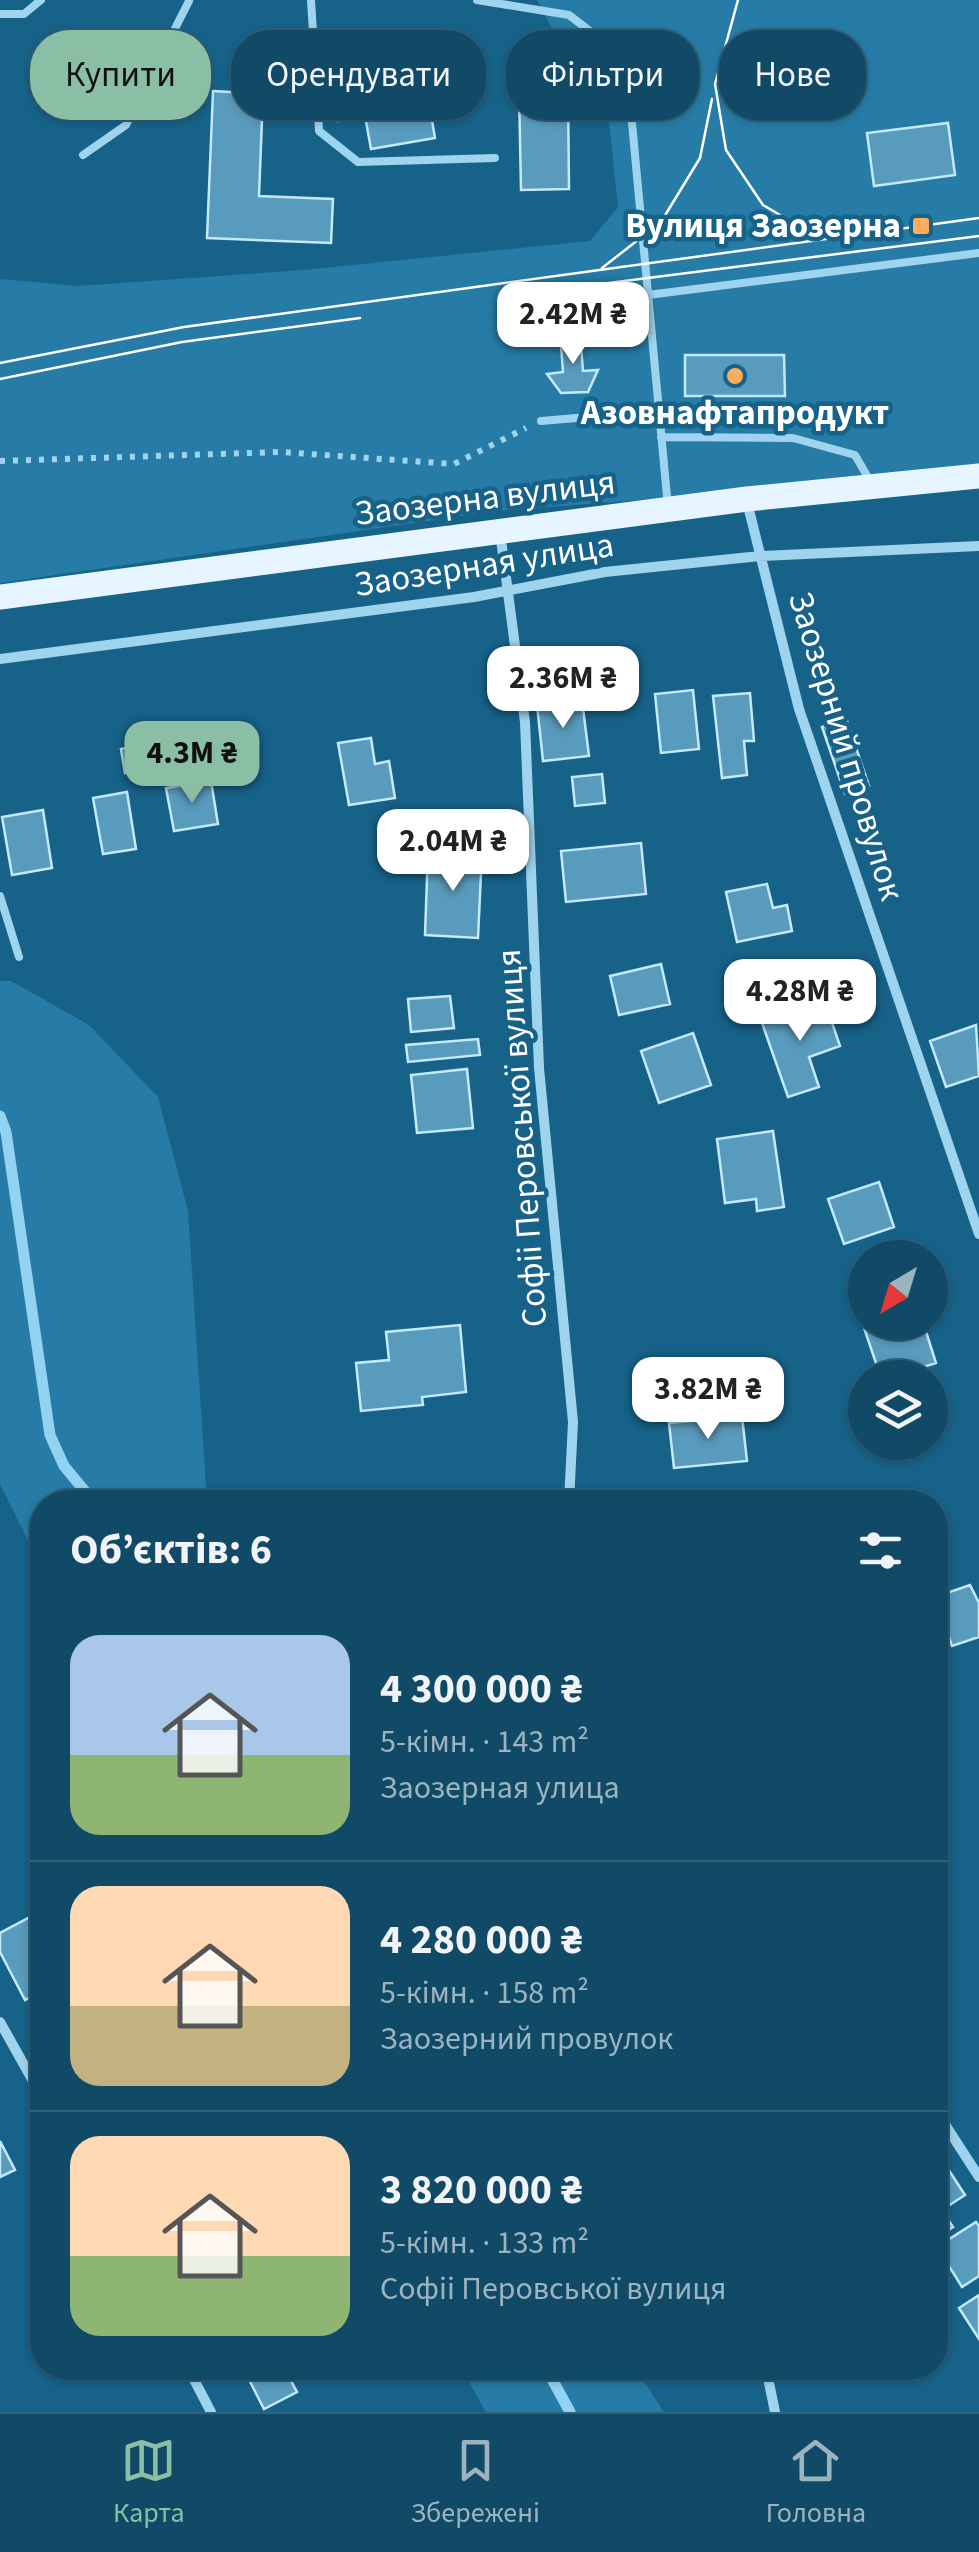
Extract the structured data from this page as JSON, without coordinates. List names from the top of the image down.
{
  "streets": {
    "main road": ["Заозерна вулиця"],
    "street": ["Заозерная улица", "Заозерний провулок", "Софіі Перовської вулиця"]
  },
  "crossings": [
    ["Заозерна вулиця", "Заозерний провулок"],
    ["Заозерна вулиця", "Софіі Перовської вулиця"],
    ["Заозерная улица", "Заозерний провулок"],
    ["Заозерная улица", "Софіі Перовської вулиця"]
  ],
  "places": {
    "transit": ["Вулиця Заозерна"],
    "other": ["Азовнафтапродукт"]
  },
  "north": "bottom left",
  "page": {
    "chip": [
      "Купити",
      "Орендувати",
      "Фільтри",
      "Нове"
    ],
    "price": [
      "2.42M ₴",
      "2.36M ₴",
      "4.3M ₴",
      "2.04M ₴",
      "4.28M ₴",
      "3.82M ₴"
    ],
    "heading": "Об’єктів: 6",
    "list": [
      {
        "name": "4 300 000 ₴",
        "note": "5-кімн. · 143 m² · Заозерная улица"
      },
      {
        "name": "4 280 000 ₴",
        "note": "5-кімн. · 158 m² · Заозерний провулок"
      },
      {
        "name": "3 820 000 ₴",
        "note": "5-кімн. · 133 m² · Софіі Перовської вулиця"
      }
    ],
    "tabs": ["Карта", "Збережені", "Головна"]
  }
}
